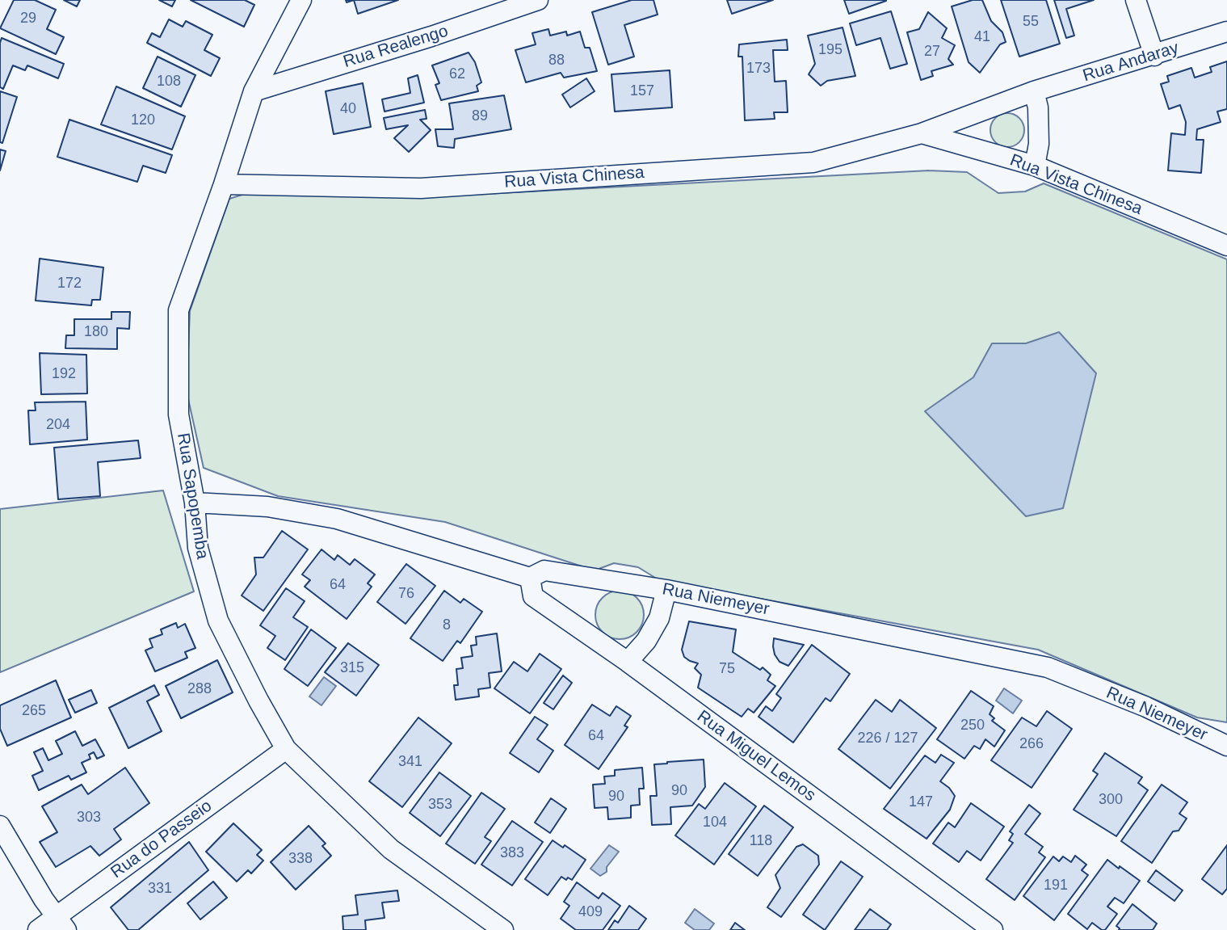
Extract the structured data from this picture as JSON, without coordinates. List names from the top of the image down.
{
  "streets": {
    "street": [
      "Rua Realengo",
      "Rua Andaray",
      "Rua Vista Chinesa",
      "Rua Sapopemba",
      "Rua Niemeyer",
      "Rua Miguel Lemos",
      "Rua do Passeio"
    ]
  },
  "crossings": [
    ["Rua Realengo", "Rua Sapopemba"],
    ["Rua Andaray", "Rua Vista Chinesa"],
    ["Rua Vista Chinesa", "Rua Sapopemba"],
    ["Rua Sapopemba", "Rua Niemeyer"],
    ["Rua Sapopemba", "Rua do Passeio"],
    ["Rua Niemeyer", "Rua Miguel Lemos"]
  ],
  "house_numbers": [
    "29",
    "55",
    "41",
    "195",
    "27",
    "88",
    "173",
    "62",
    "108",
    "157",
    "40",
    "89",
    "120",
    "172",
    "180",
    "192",
    "204",
    "64",
    "76",
    "8",
    "315",
    "75",
    "288",
    "265",
    "250",
    "64",
    "226 / 127",
    "266",
    "341",
    "90",
    "90",
    "300",
    "147",
    "353",
    "303",
    "104",
    "118",
    "383",
    "338",
    "191",
    "331",
    "409"
  ]
}
